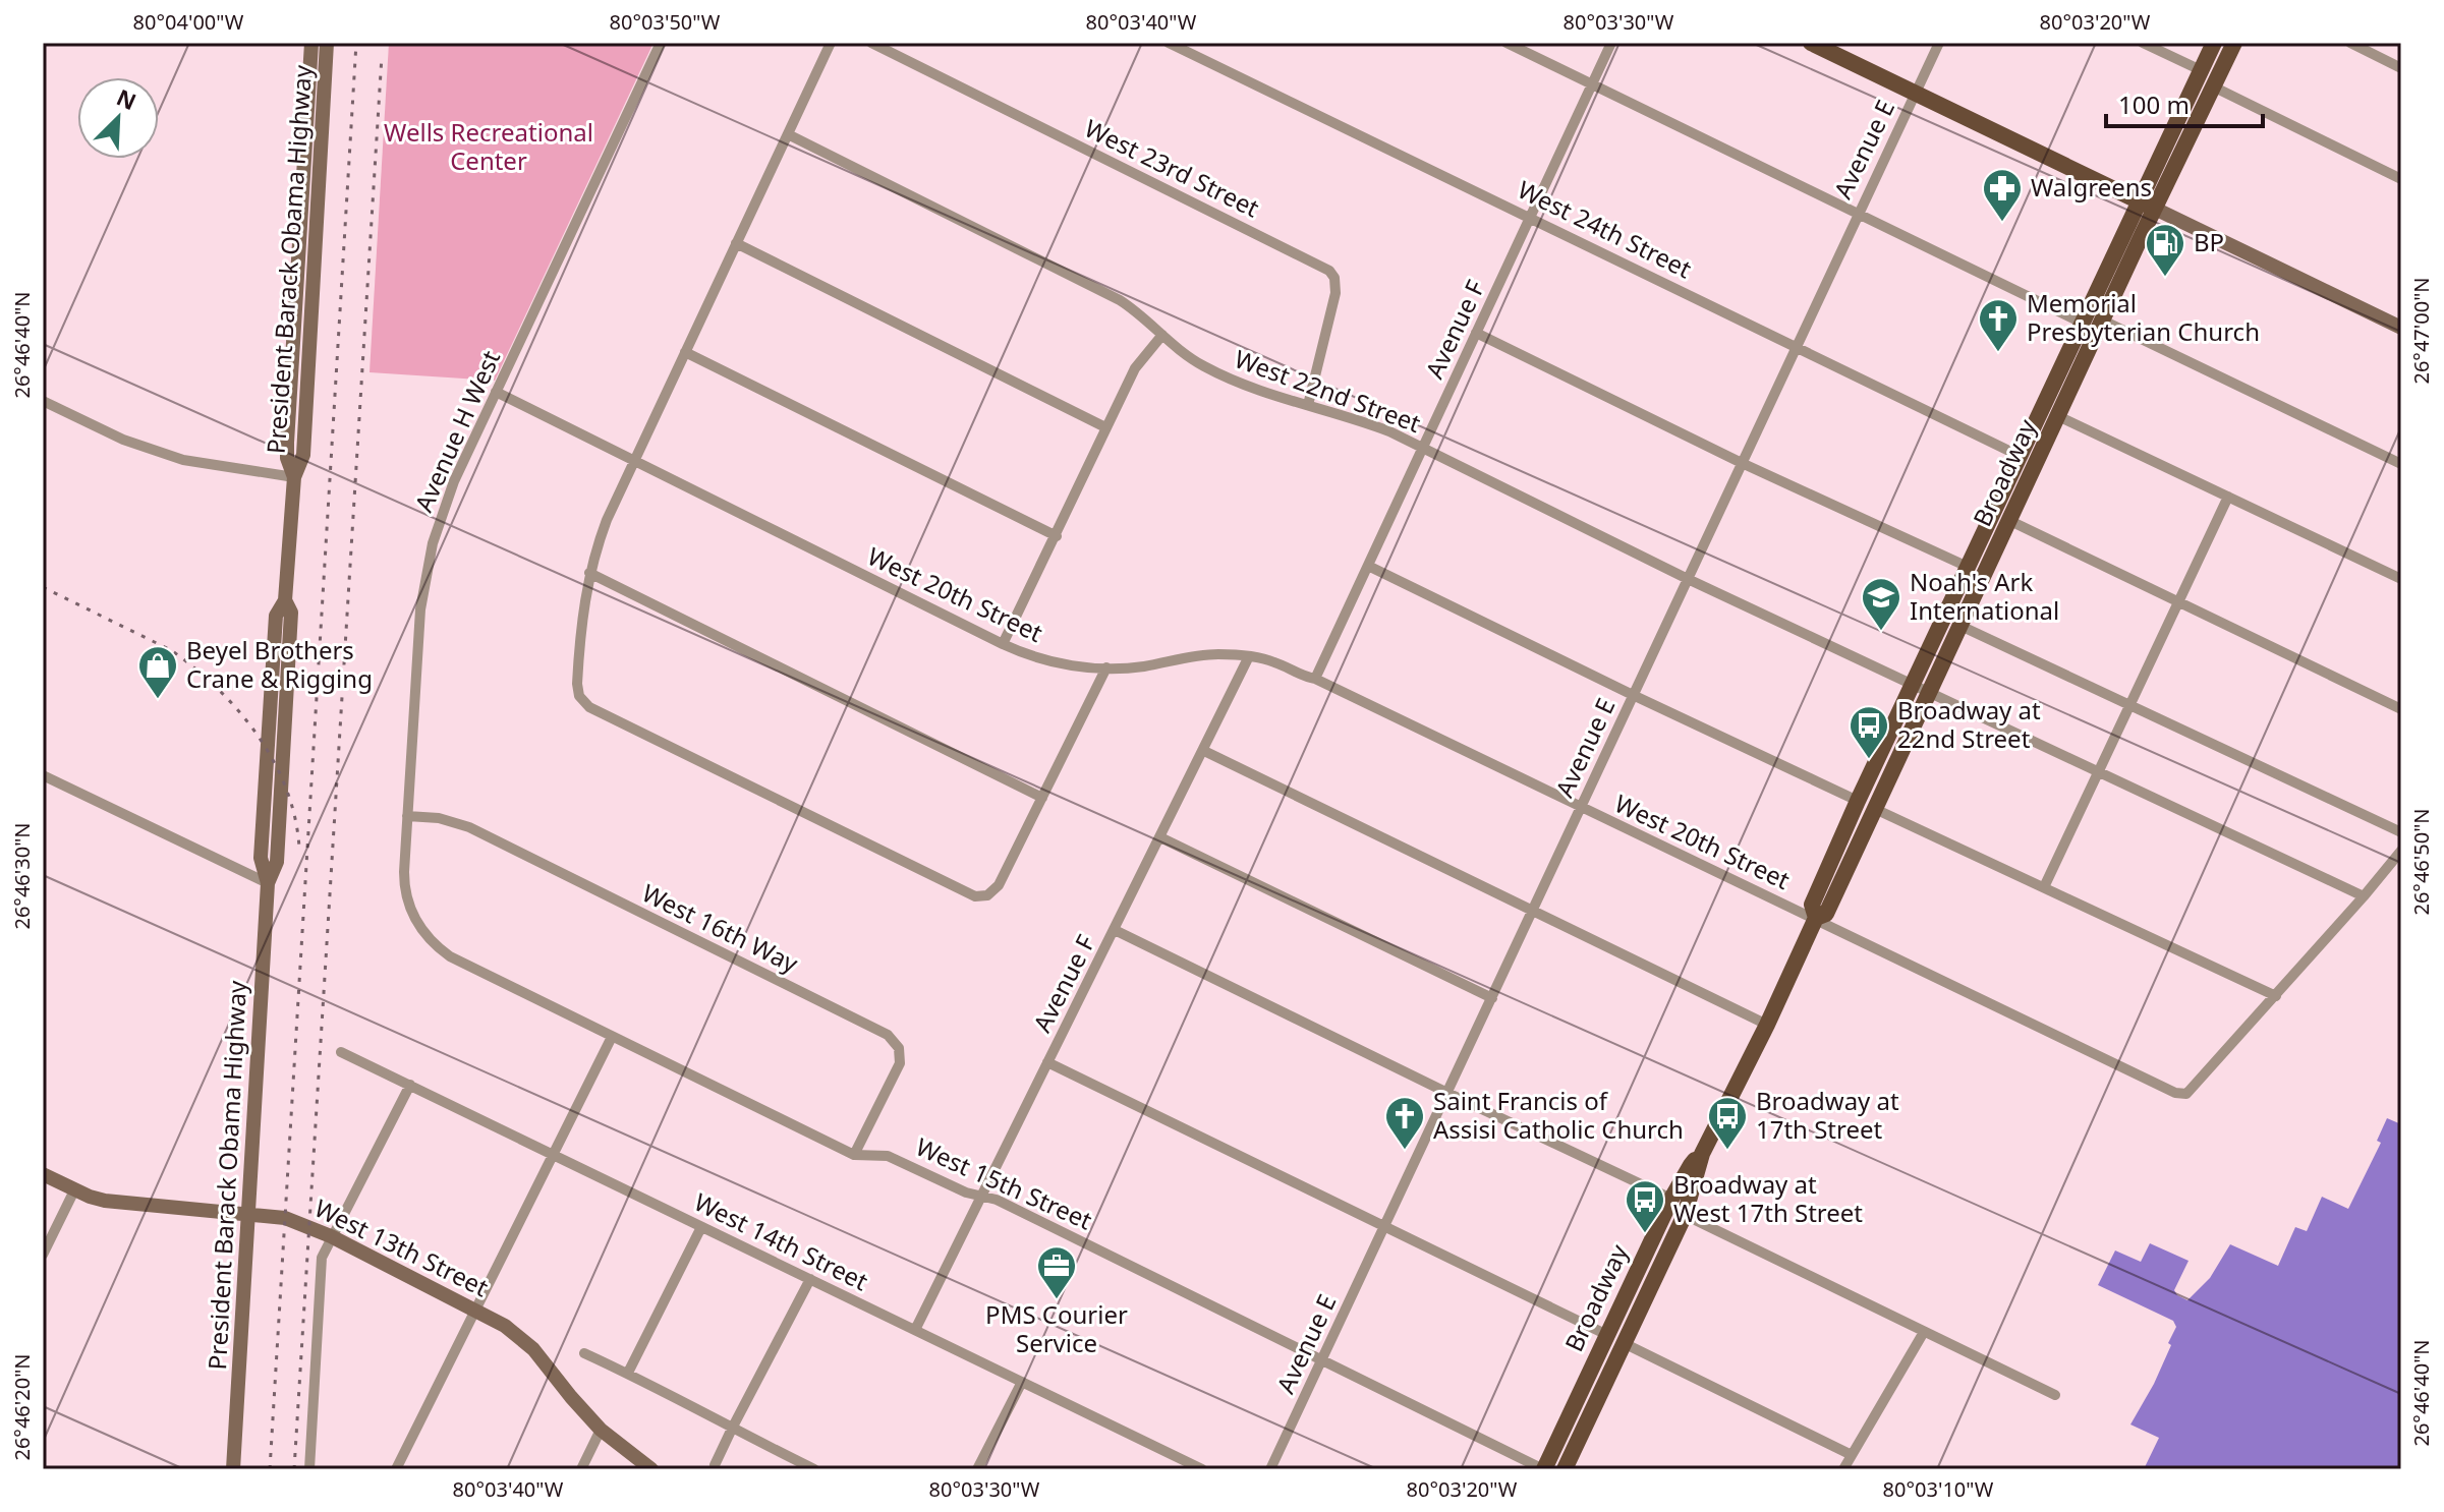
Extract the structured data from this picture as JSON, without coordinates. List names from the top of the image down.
{
  "streets": {
    "main road": ["President Barack Obama Highway", "Broadway", "West 13th Street"],
    "street": [
      "Avenue E",
      "West 23rd Street",
      "West 24th Street",
      "Avenue F",
      "West 22nd Street",
      "Avenue H West",
      "West 20th Street",
      "West 16th Way",
      "West 15th Street",
      "West 14th Street"
    ]
  },
  "crossings": [
    ["Avenue E", "West 24th Street"],
    ["Avenue E", "West 22nd Street"],
    ["Avenue E", "West 20th Street"],
    ["Avenue E", "West 15th Street"],
    ["West 23rd Street", "West 22nd Street"],
    ["West 24th Street", "Avenue F"],
    ["West 24th Street", "Broadway"],
    ["President Barack Obama Highway", "West 13th Street"],
    ["Avenue F", "West 22nd Street"],
    ["Avenue F", "West 20th Street"],
    ["Avenue F", "West 15th Street"],
    ["Avenue F", "West 14th Street"],
    ["West 22nd Street", "Broadway"],
    ["Avenue H West", "West 20th Street"],
    ["Avenue H West", "West 16th Way"],
    ["Avenue H West", "West 15th Street"],
    ["Broadway", "West 20th Street"],
    ["Broadway", "West 15th Street"],
    ["West 16th Way", "West 15th Street"]
  ],
  "parks": ["Wells Recreational Center"],
  "places": {
    "pharmacy": ["Walgreens"],
    "fuel station": ["BP"],
    "church": ["Memorial Presbyterian Church", "Saint Francis of Assisi Catholic Church"],
    "school or university": ["Noah's Ark International"],
    "shop": ["Beyel Brothers Crane & Rigging"],
    "bus stop": ["Broadway at 22nd Street", "Broadway at 17th Street", "Broadway at West 17th Street"],
    "office": ["PMS Courier Service"]
  },
  "scale_bar": "100 m",
  "north": "top right",
  "coordinates": [
    "80°04'00\"W",
    "80°03'50\"W",
    "80°03'40\"W",
    "80°03'30\"W",
    "80°03'20\"W",
    "26°47'00\"N",
    "26°46'40\"N",
    "26°46'50\"N",
    "26°46'30\"N",
    "26°46'20\"N",
    "80°03'10\"W"
  ]
}
